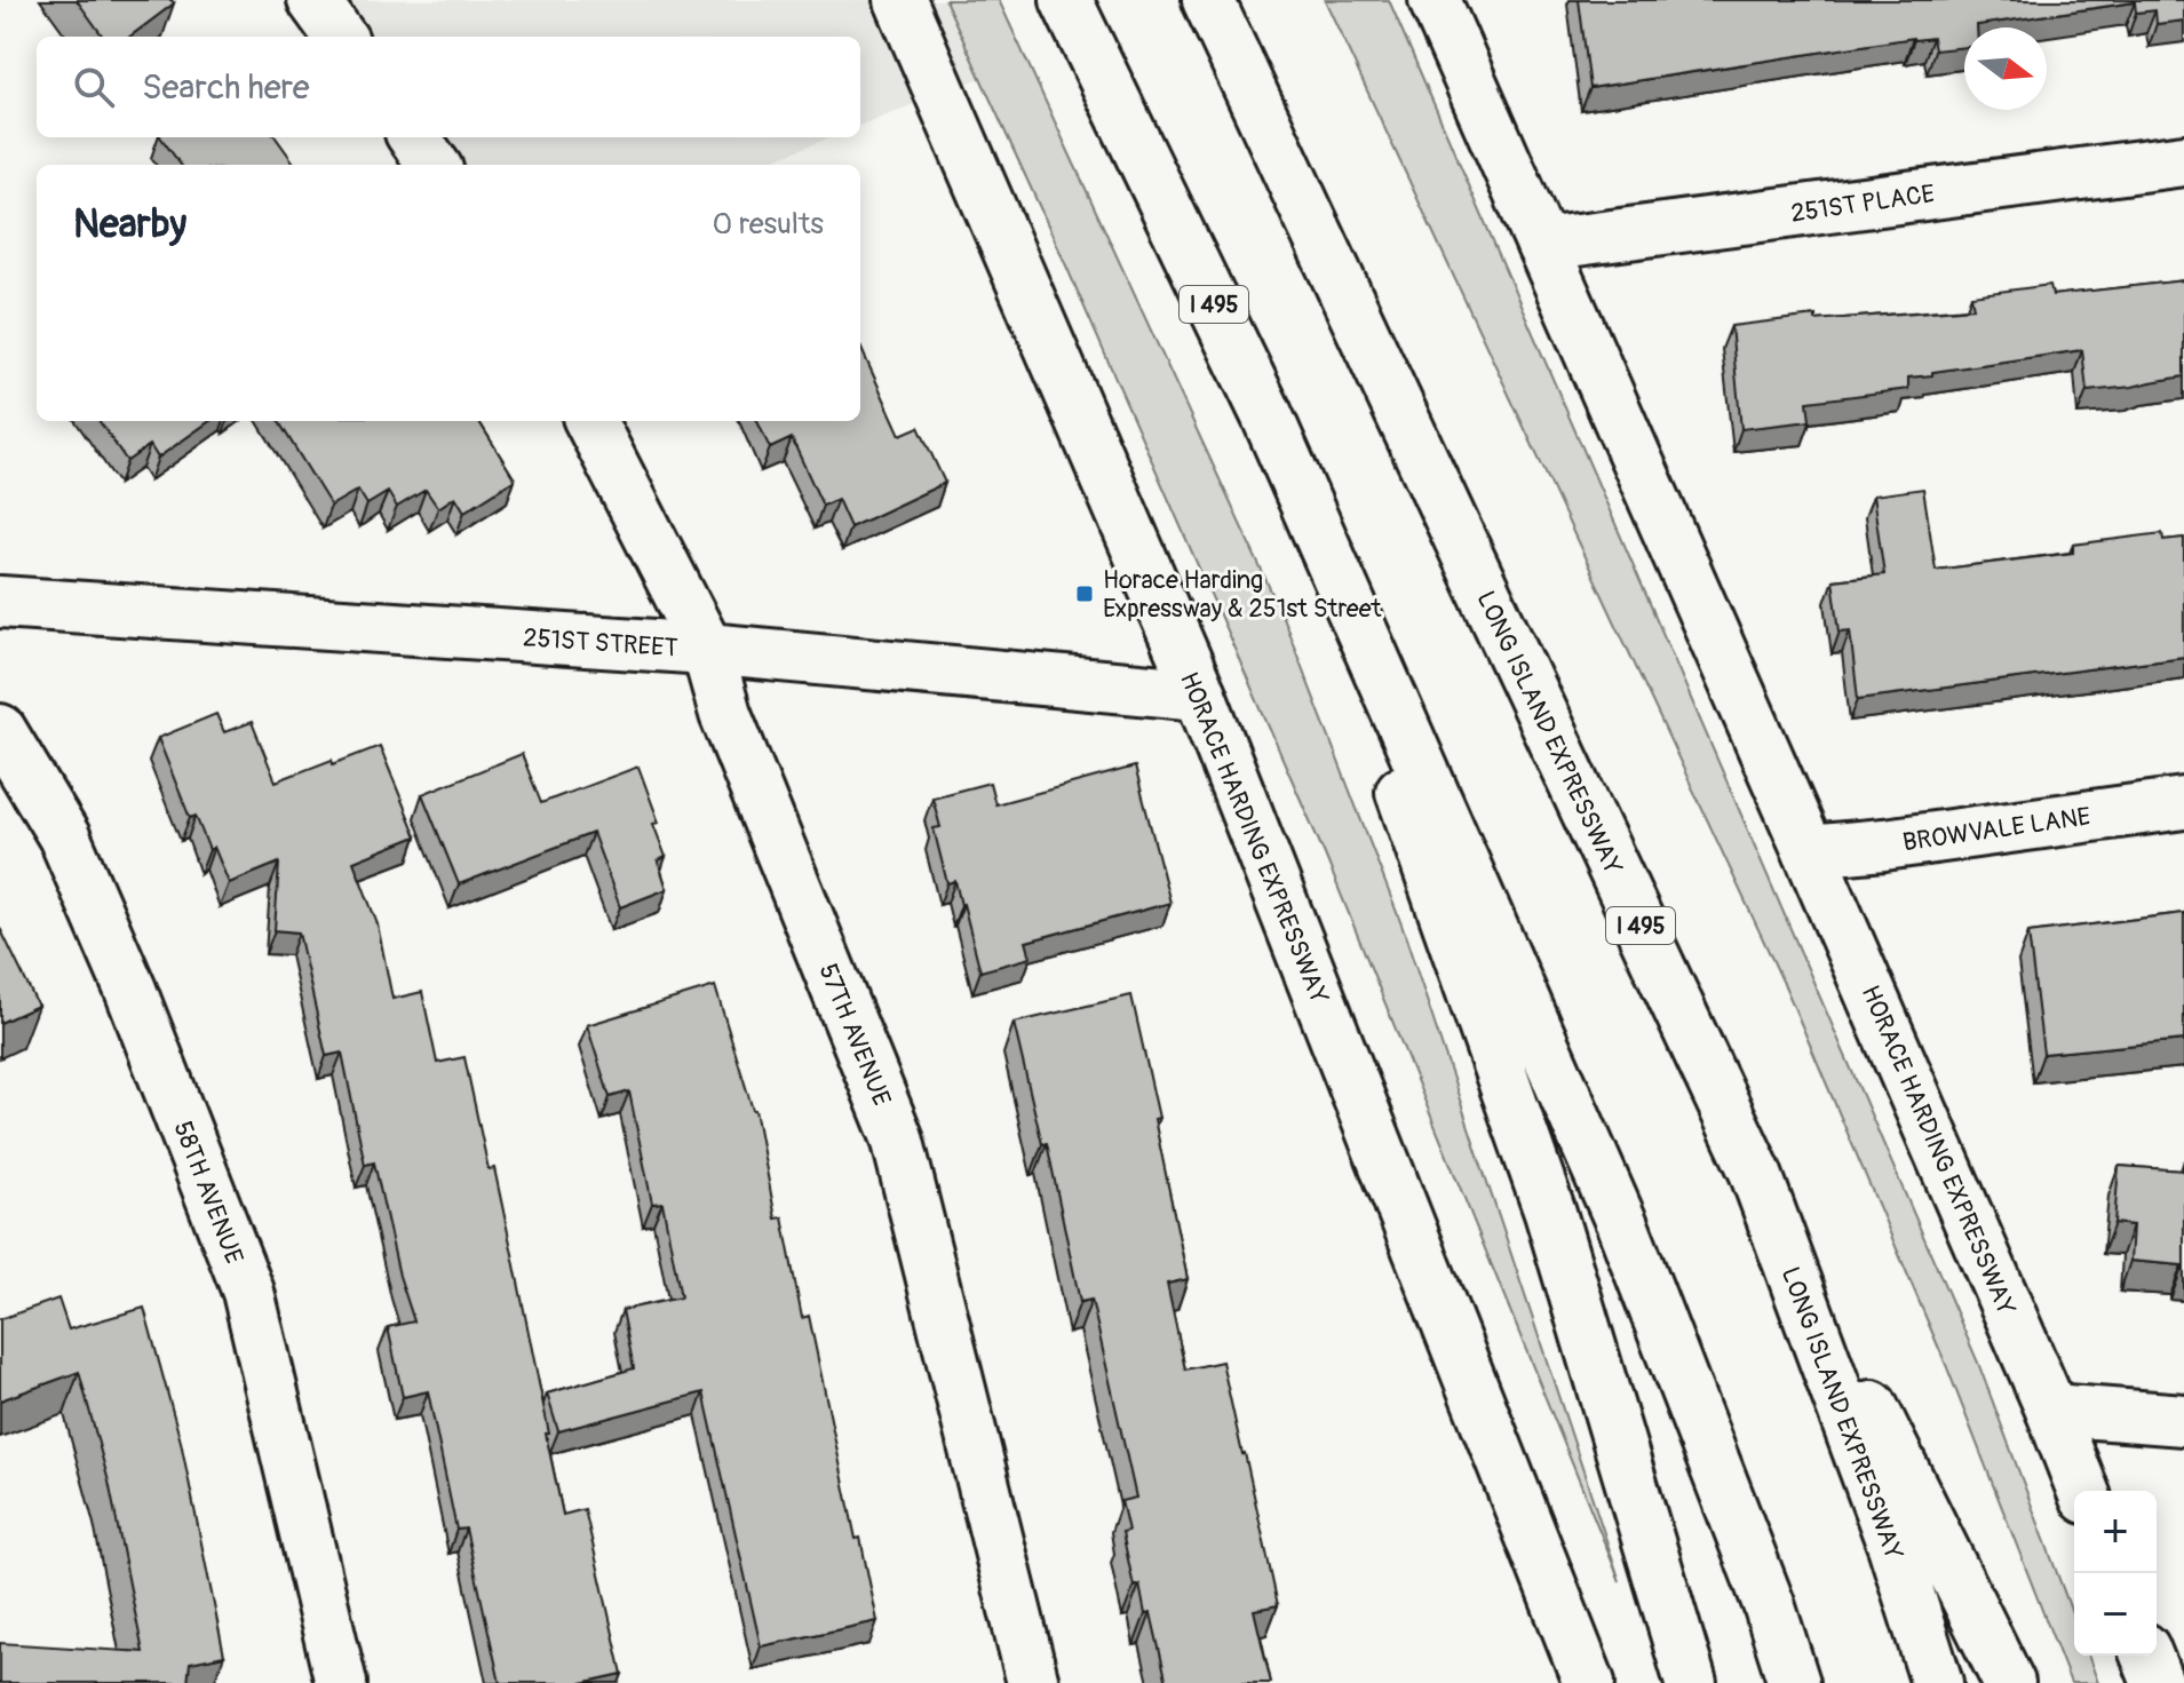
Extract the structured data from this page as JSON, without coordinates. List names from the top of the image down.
{
  "streets": {
    "main road": [
      "251ST PLACE",
      "I 495",
      "251ST STREET",
      "LONG ISLAND EXPRESSWAY",
      "BROWVALE LANE",
      "HORACE HARDING EXPRESSWAY",
      "57TH AVENUE",
      "58TH AVENUE"
    ]
  },
  "crossings": [
    ["251ST PLACE", "HORACE HARDING EXPRESSWAY"],
    ["251ST STREET", "HORACE HARDING EXPRESSWAY"],
    ["251ST STREET", "57TH AVENUE"],
    ["BROWVALE LANE", "HORACE HARDING EXPRESSWAY"]
  ],
  "places": {
    "transit": ["Horace Harding Expressway & 251st Street"]
  },
  "north": "right",
  "page": {
    "search": "Search here",
    "heading": ["Nearby", "0 results"],
    "map_buttons": ["+", "−"]
  }
}
